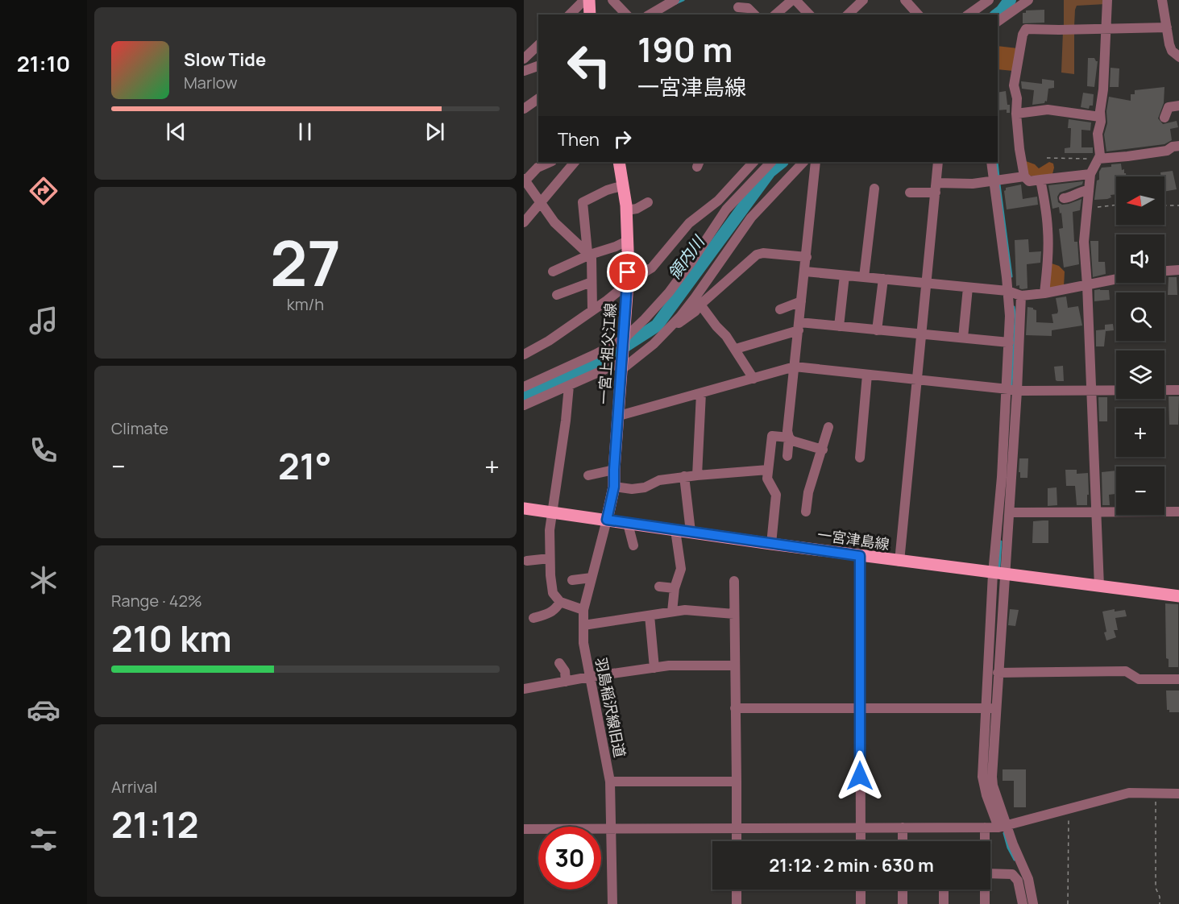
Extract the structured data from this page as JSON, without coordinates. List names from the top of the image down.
{
  "streets": {
    "main road": ["一宮上祖父江線", "一宮津島線"],
    "street": ["羽島稲沢線旧道"]
  },
  "crossings": [
    ["一宮上祖父江線", "一宮津島線"],
    ["一宮上祖父江線", "羽島稲沢線旧道"],
    ["一宮津島線", "羽島稲沢線旧道"]
  ],
  "water": ["領内川"],
  "north": "left",
  "page": {
    "tabs": "21:10",
    "turn": ["190 m", "一宮津島線"],
    "song": ["Slow Tide", "Marlow"],
    "then": "Then",
    "map_buttons": ["+", "−"],
    "tile": [
      ["27", "km/h"],
      "Climate",
      ["Range · 42%", "210 km"],
      ["Arrival", "21:12"]
    ],
    "heat": ["−", "21°", "+"],
    "limit": "30",
    "trip": "21:12 · 2 min · 630 m"
  }
}
